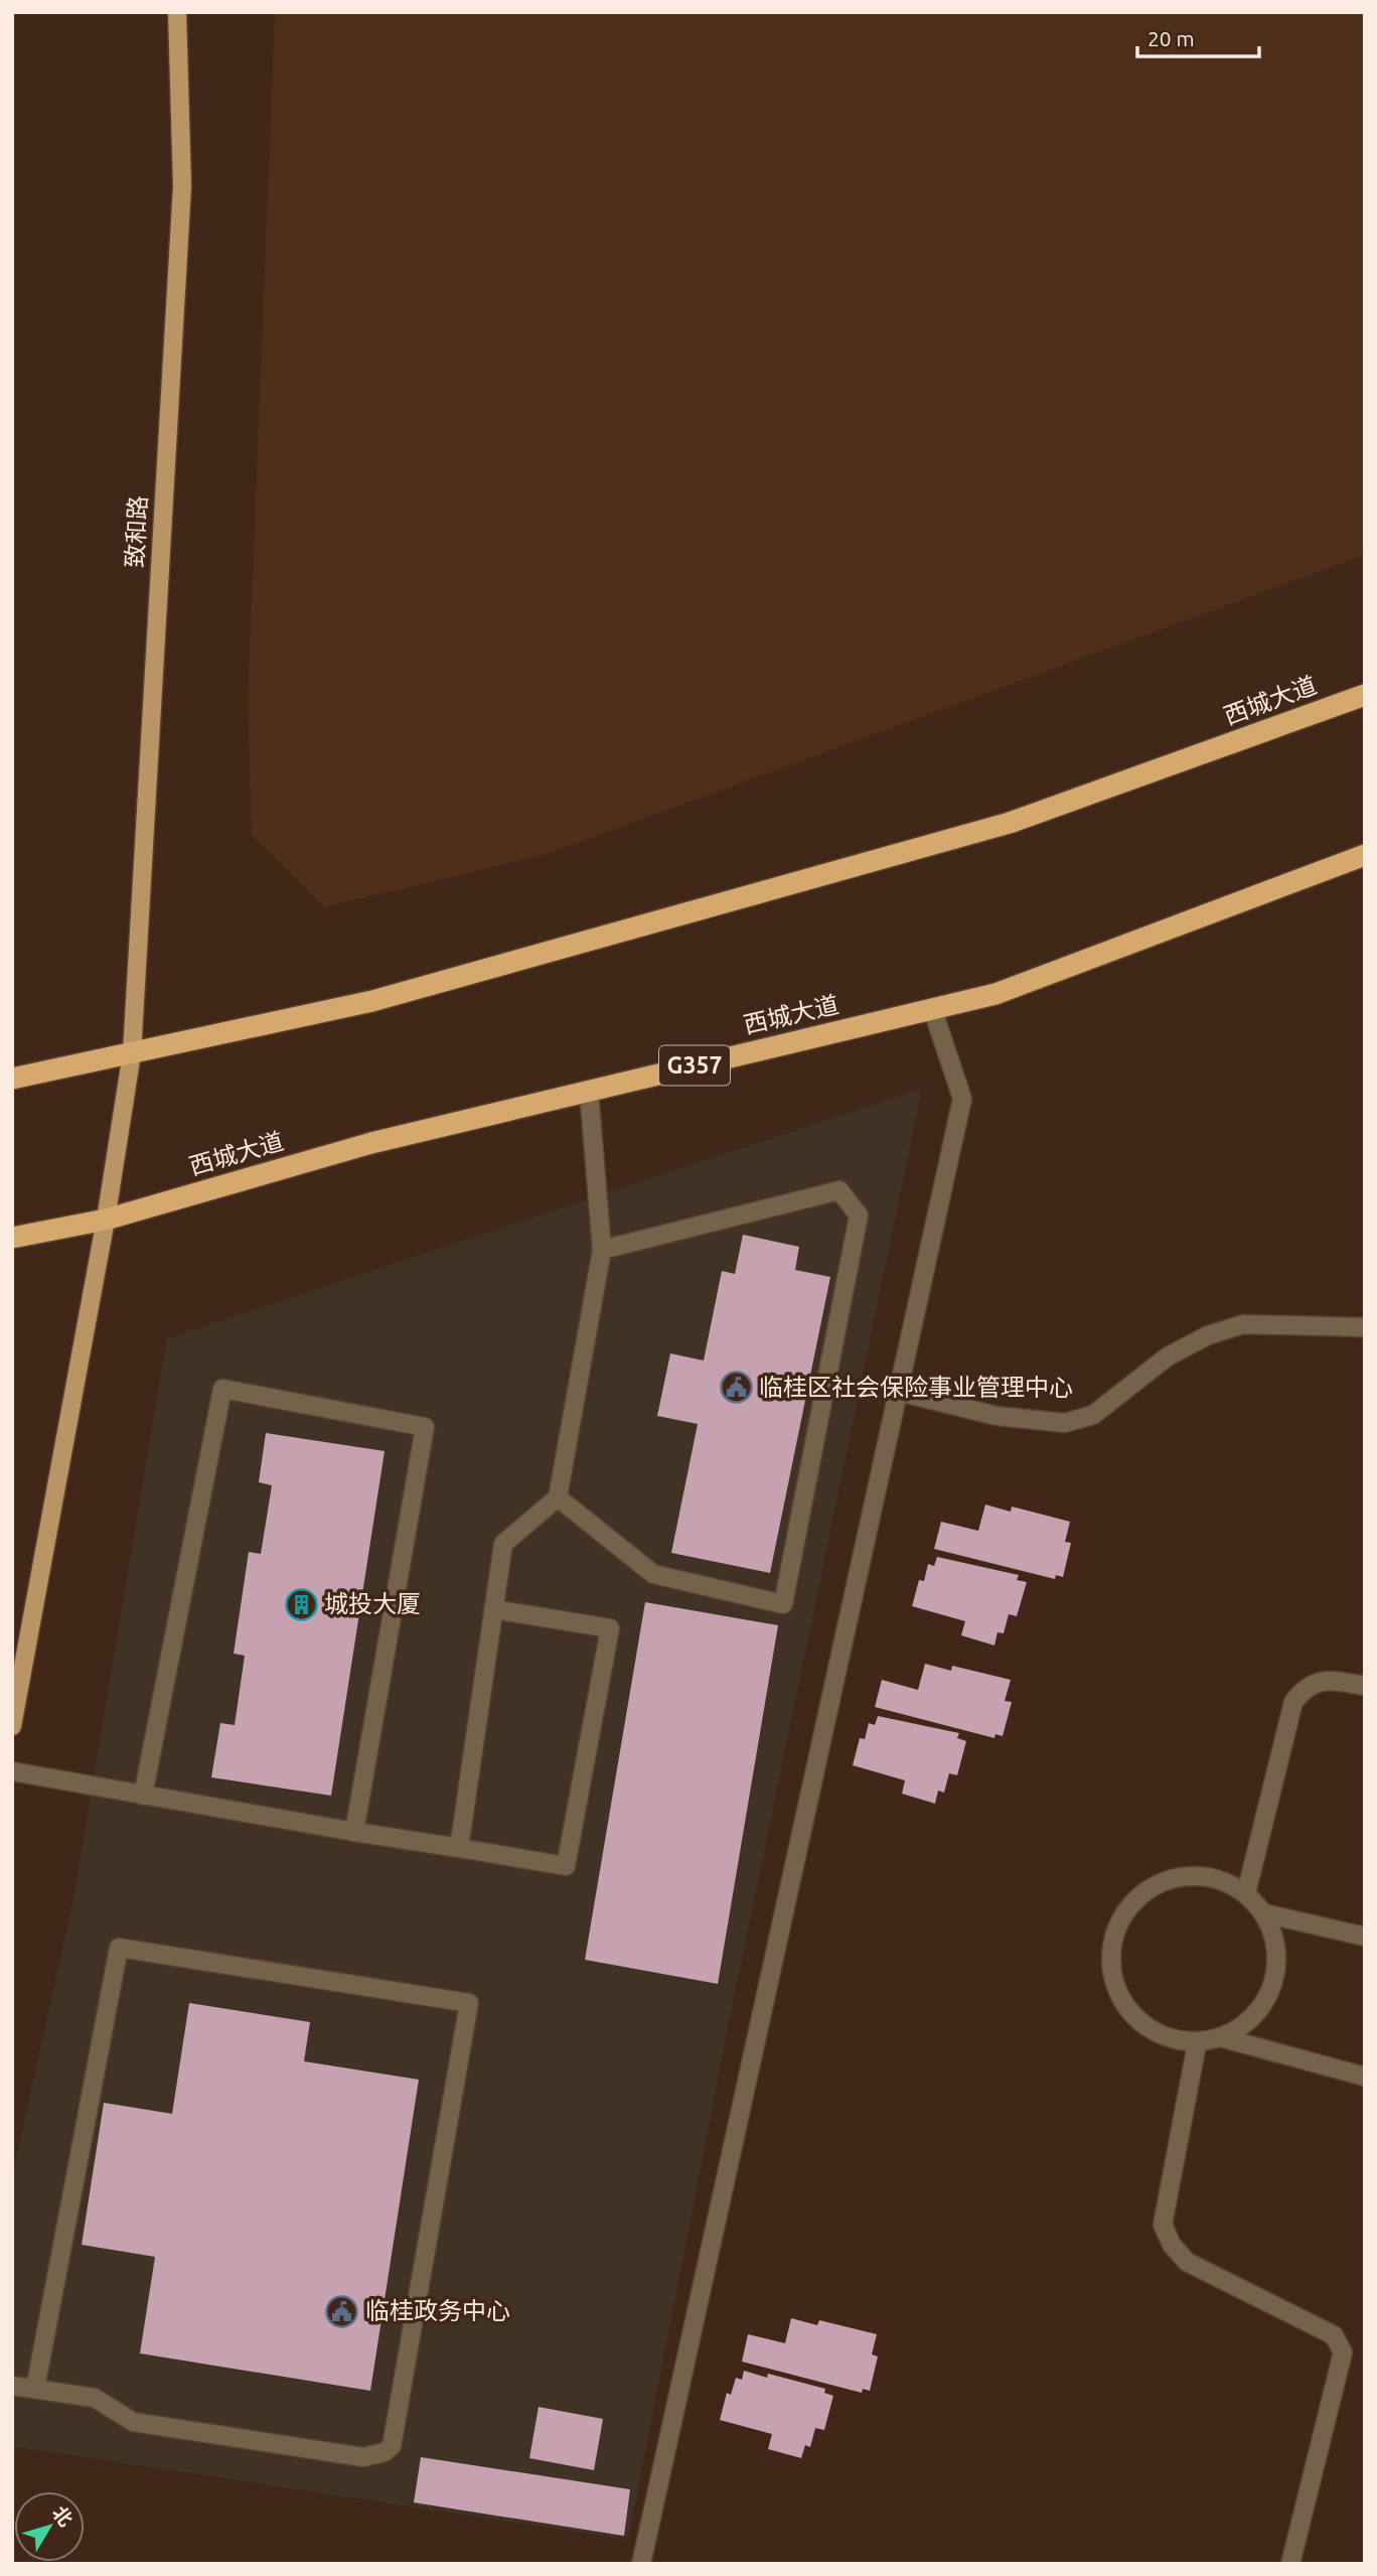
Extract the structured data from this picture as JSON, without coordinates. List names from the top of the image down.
{
  "streets": {
    "highway": ["西城大道", "G357"],
    "main road": ["致和路"]
  },
  "crossings": [
    ["致和路", "西城大道"]
  ],
  "places": {
    "public building": ["临桂区社会保险事业管理中心", "临桂政务中心"],
    "building": ["城投大厦"]
  },
  "scale_bar": "20 m",
  "north": "top right"
}
